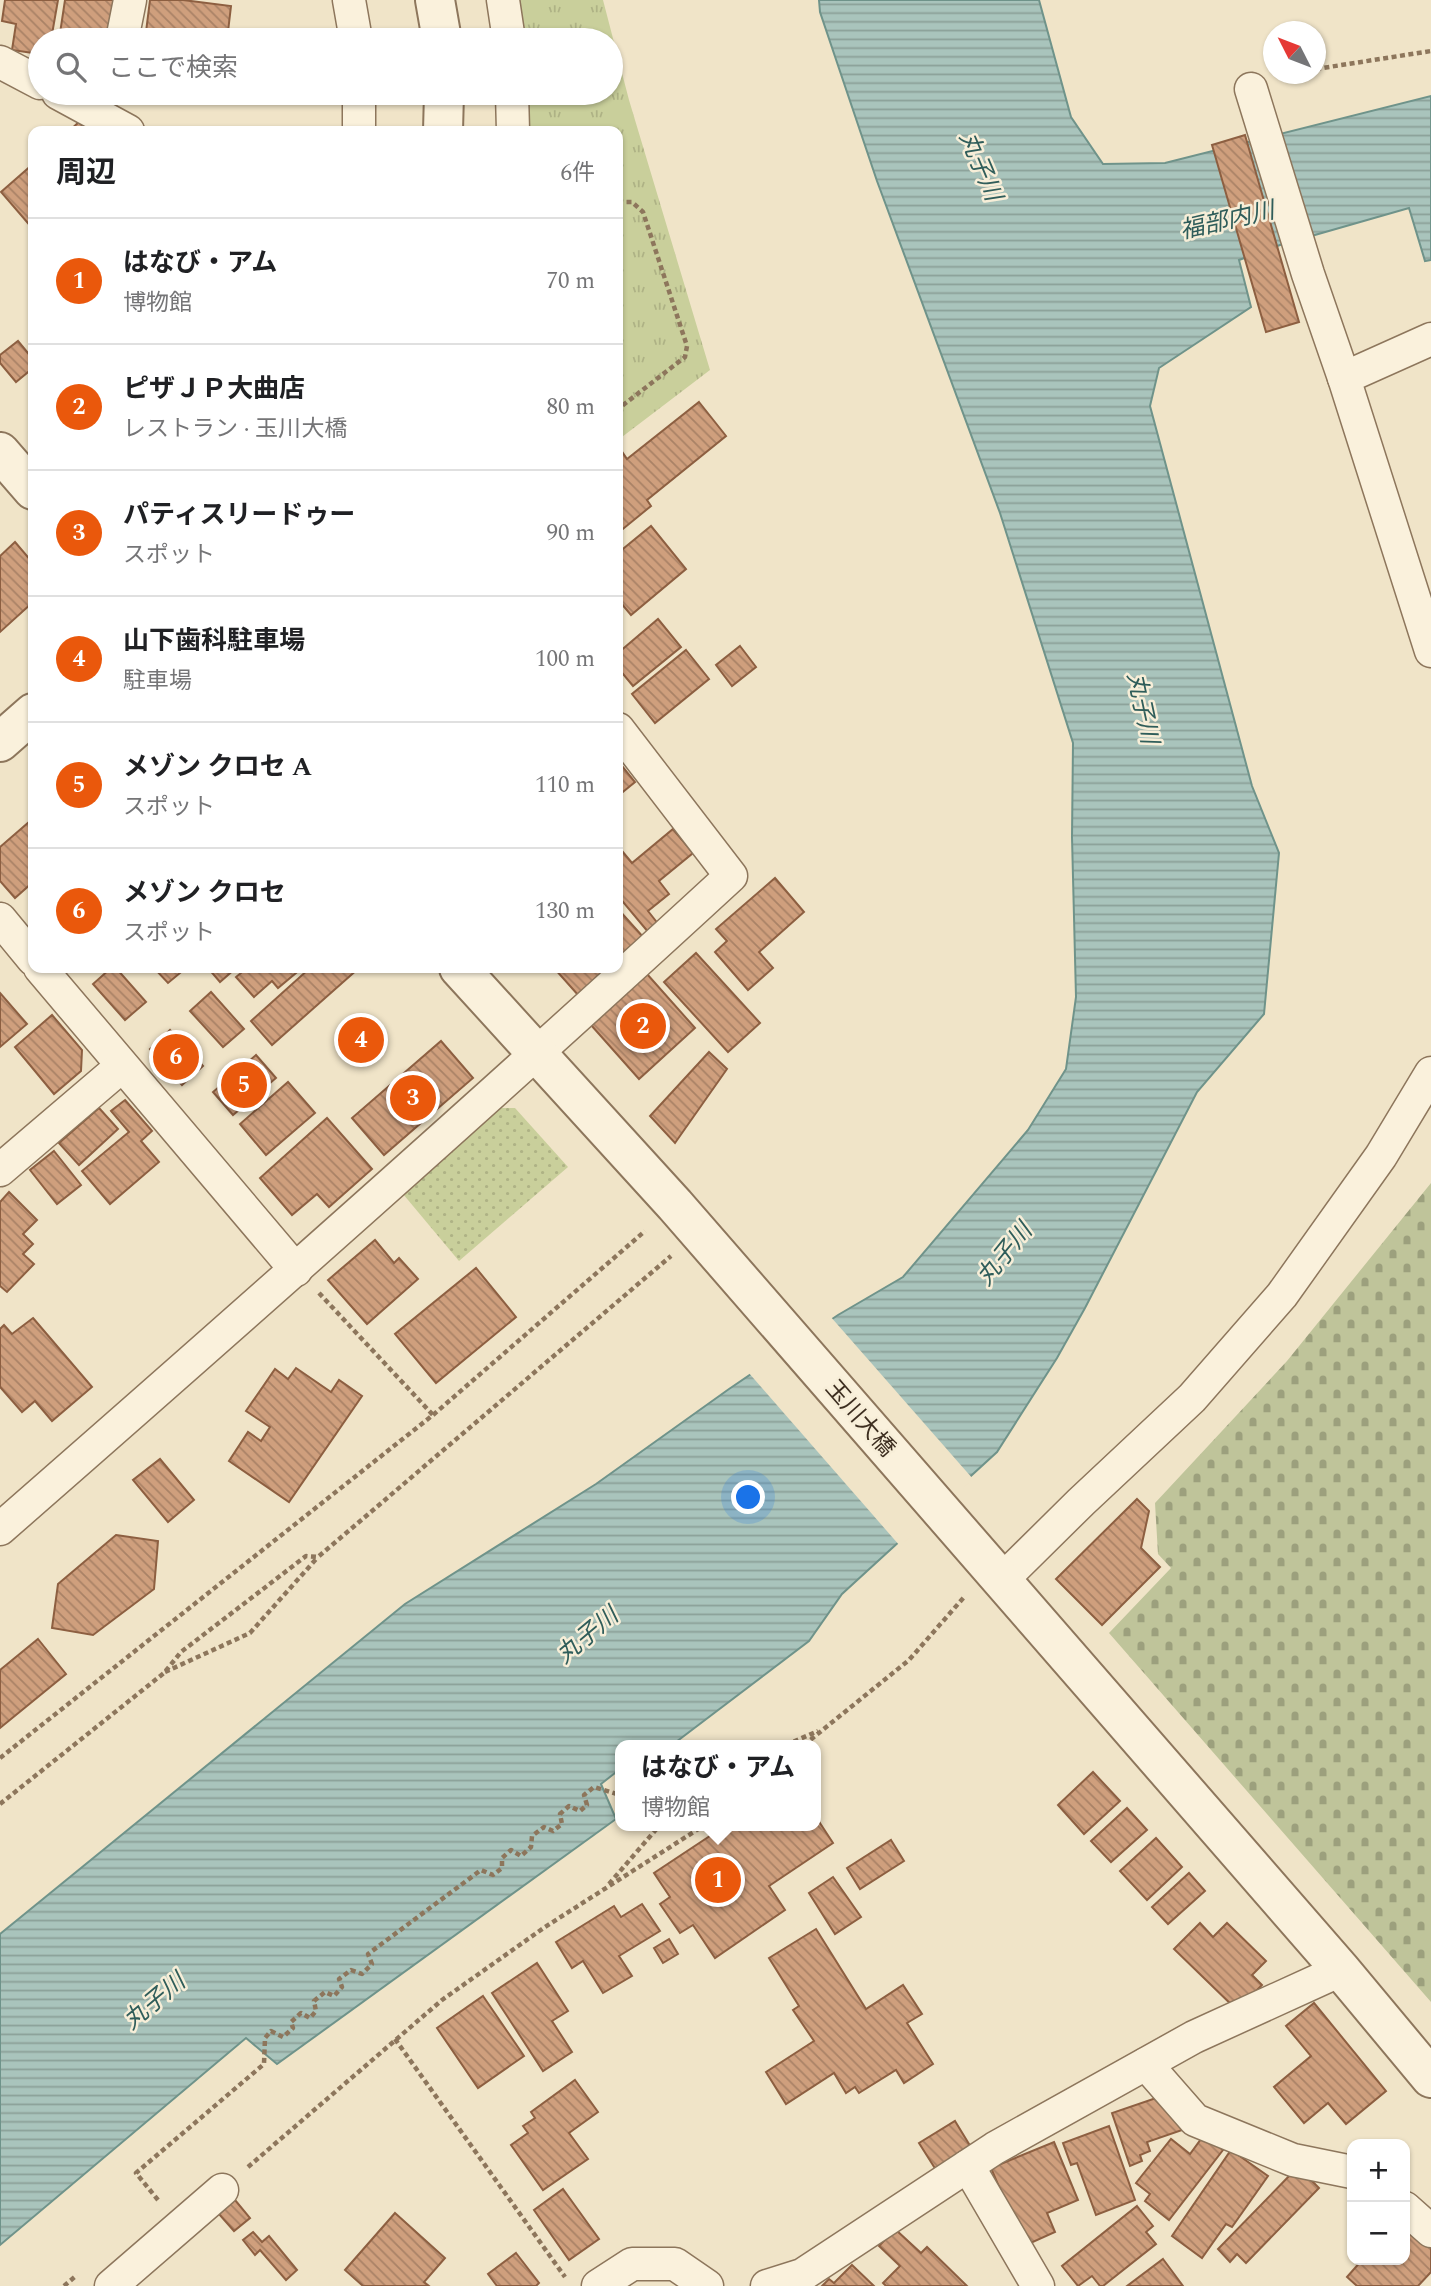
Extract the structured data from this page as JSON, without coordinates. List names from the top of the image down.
{
  "streets": {
    "street": ["玉川大橋"]
  },
  "water": ["丸子川", "福部内川"],
  "north": "top left",
  "page": {
    "search": "ここで検索",
    "heading": ["周辺", "6件"],
    "list": [
      {
        "mark": "1",
        "name": "はなび・アム",
        "note": "博物館",
        "value": "70 m"
      },
      {
        "mark": "2",
        "name": "ピザＪＰ大曲店",
        "note": "レストラン · 玉川大橋",
        "value": "80 m"
      },
      {
        "mark": "3",
        "name": "パティスリードゥー",
        "note": "スポット",
        "value": "90 m"
      },
      {
        "mark": "4",
        "name": "山下歯科駐車場",
        "note": "駐車場",
        "value": "100 m"
      },
      {
        "mark": "5",
        "name": "メゾン クロセ A",
        "note": "スポット",
        "value": "110 m"
      },
      {
        "mark": "6",
        "name": "メゾン クロセ",
        "note": "スポット",
        "value": "130 m"
      }
    ],
    "pins": [
      "2",
      "4",
      "6",
      "5",
      "3",
      "1"
    ],
    "popup": ["はなび・アム", "博物館"],
    "map_buttons": ["+", "−"]
  }
}
